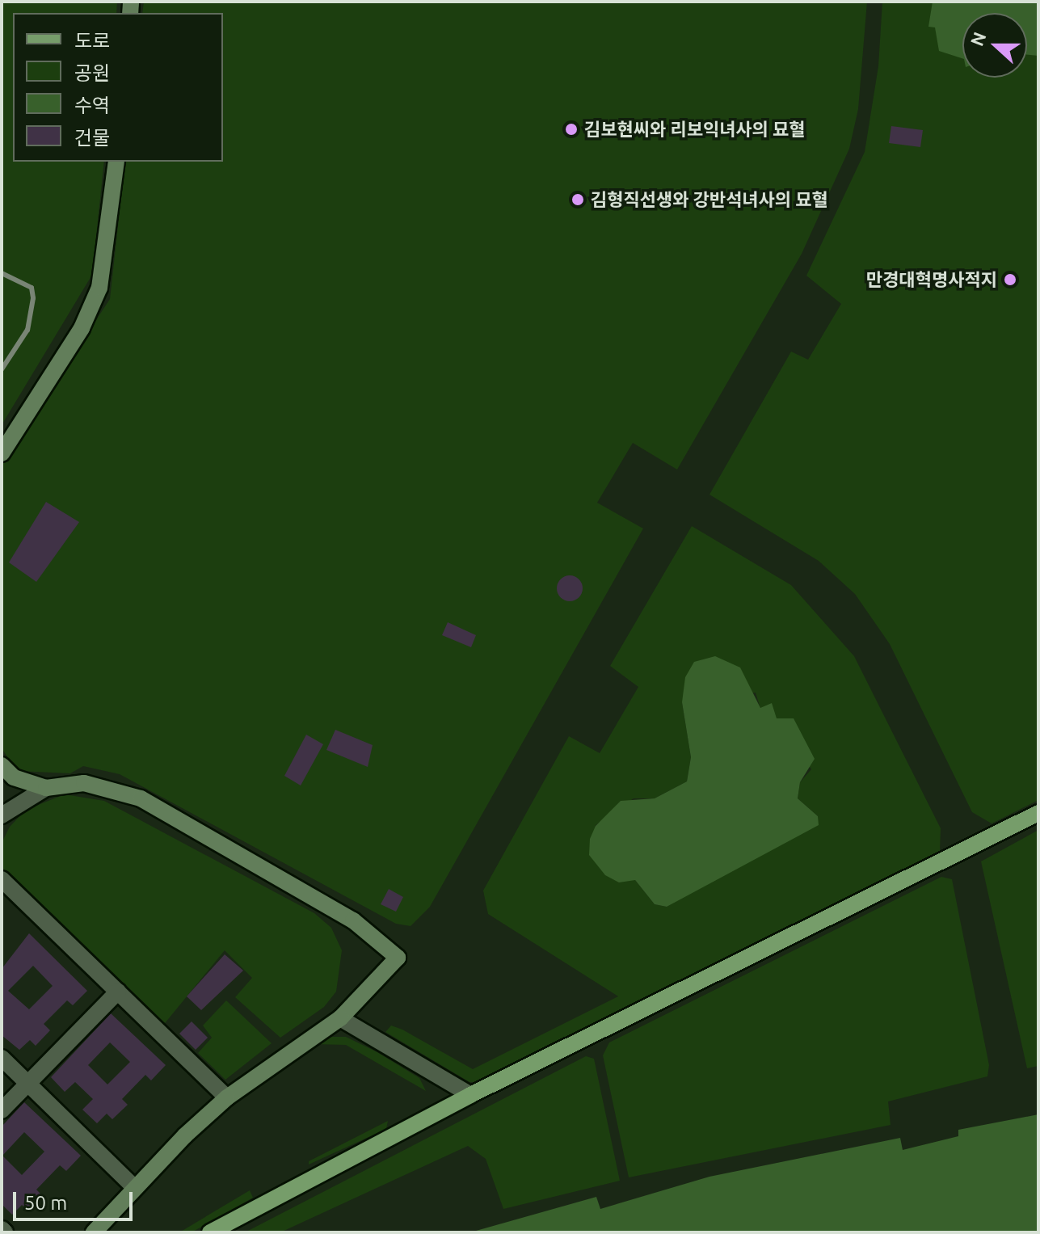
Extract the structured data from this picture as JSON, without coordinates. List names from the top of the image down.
{
  "places": ["김보현씨와 리보익녀사의 묘혈", "김형직선생와 강반석녀사의 묘혈", "만경대혁명사적지"],
  "legend": [
    "도로",
    "공원",
    "수역",
    "건물"
  ],
  "scale_bar": "50 m",
  "north": "left"
}
